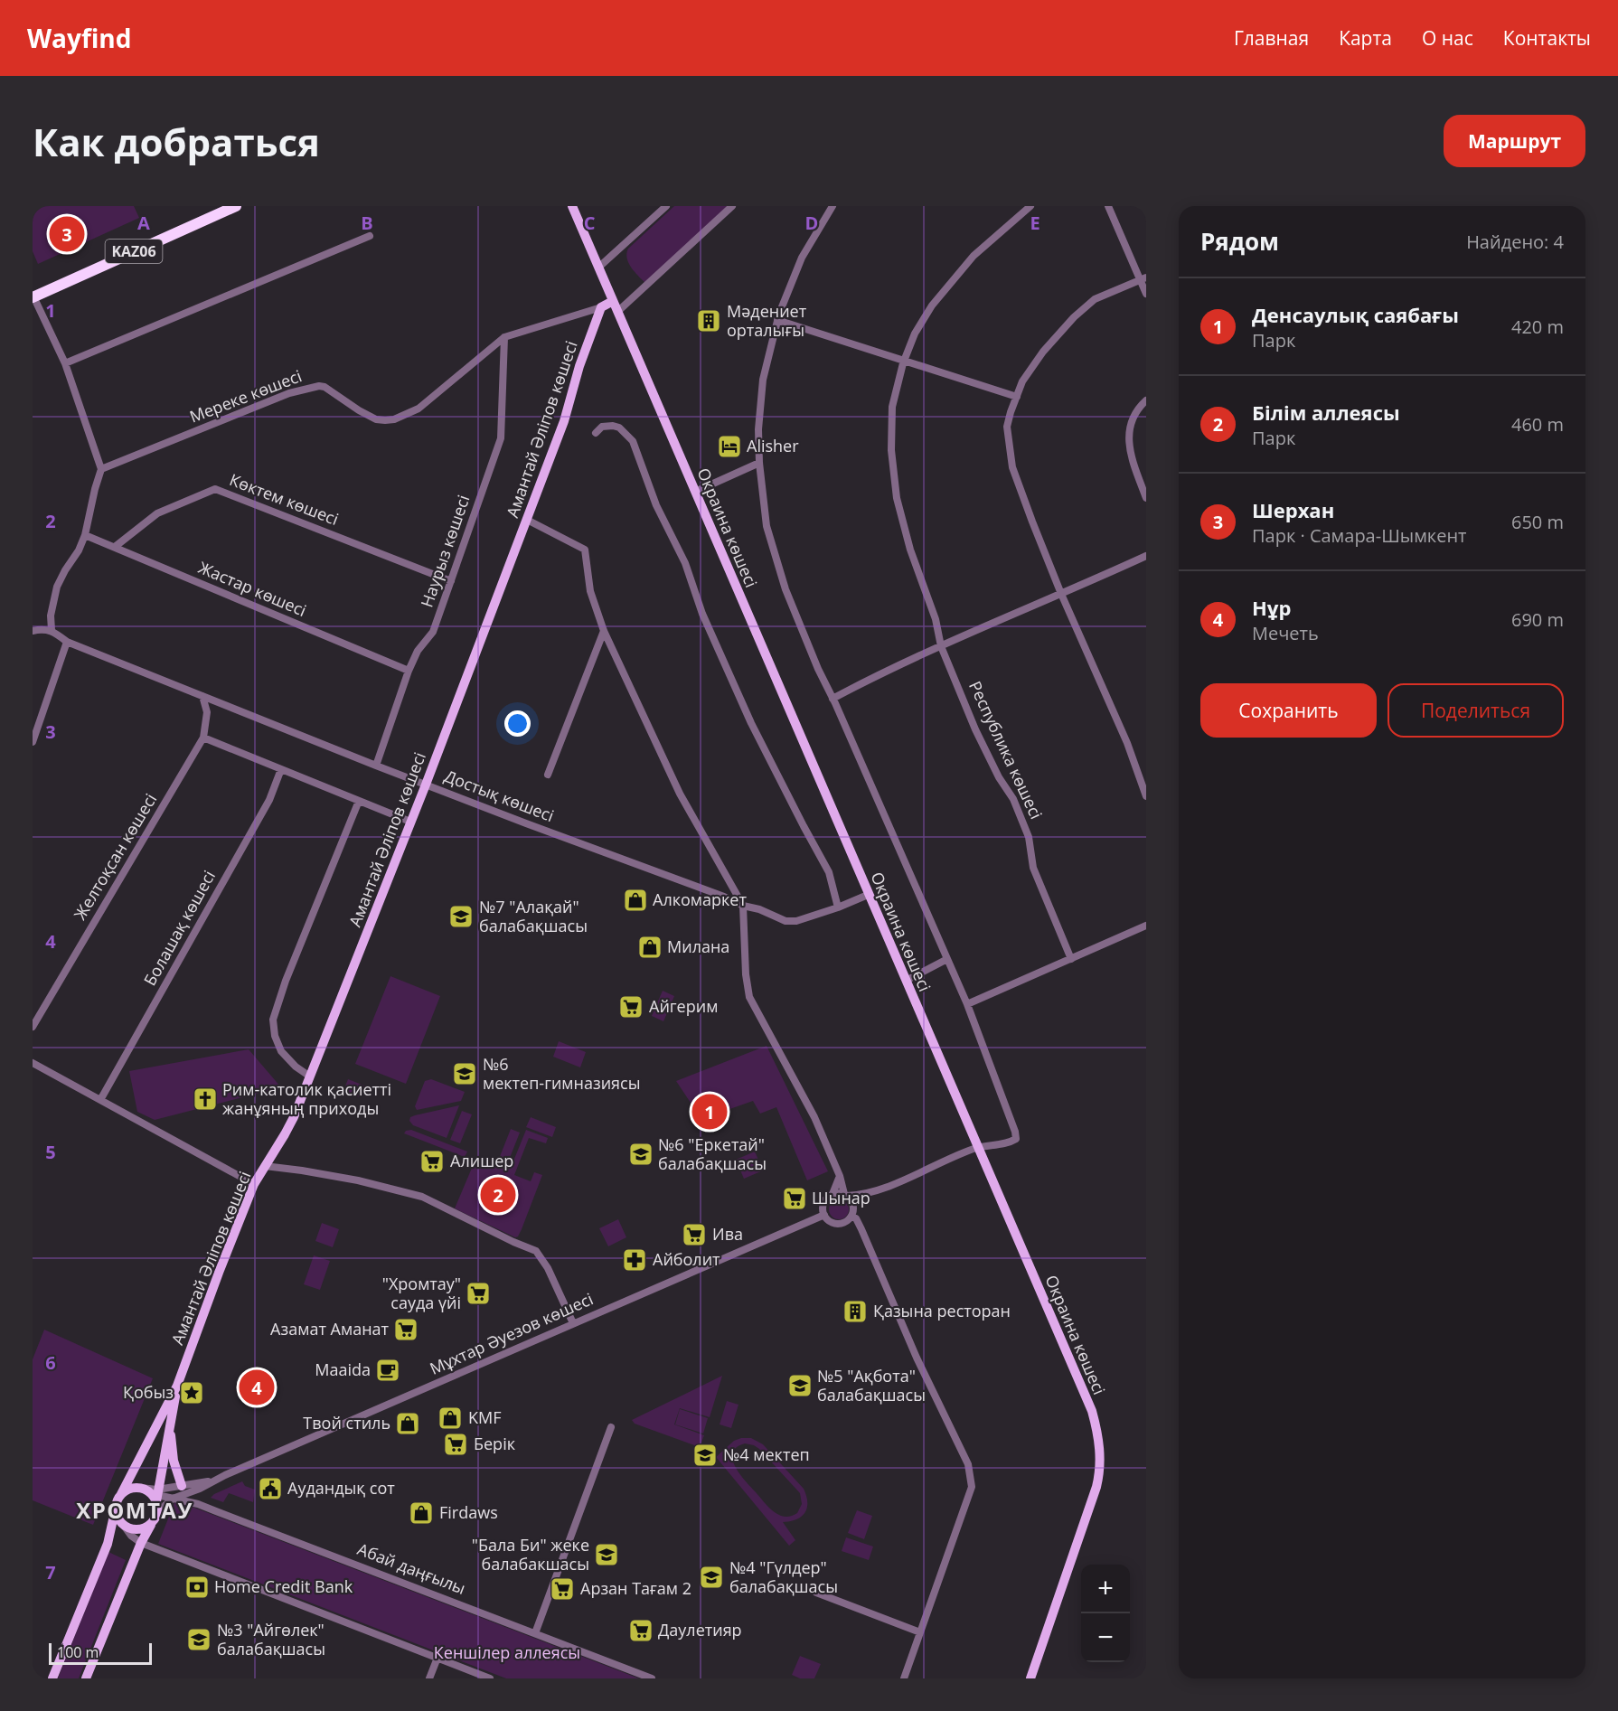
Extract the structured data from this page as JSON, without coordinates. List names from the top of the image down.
{
  "streets": {
    "highway": ["KАZ06"],
    "main road": ["Амантай Әліпов көшесі", "Окраина көшесі"],
    "street": [
      "Мереке көшесі",
      "Көктем көшесі",
      "Наурыз көшесі",
      "Жастар көшесі",
      "Республика көшесі",
      "Достық көшесі",
      "Желтоқсан көшесі",
      "Болашақ көшесі",
      "Мұхтар Әуезов көшесі",
      "Абай даңғылы"
    ]
  },
  "crossings": [
    ["Мереке көшесі", "Амантай Әліпов көшесі"],
    ["Мереке көшесі", "Наурыз көшесі"],
    ["Амантай Әліпов көшесі", "Достық көшесі"],
    ["Амантай Әліпов көшесі", "Мұхтар Әуезов көшесі"],
    ["Амантай Әліпов көшесі", "Абай даңғылы"],
    ["Көктем көшесі", "Наурыз көшесі"],
    ["Көктем көшесі", "Жастар көшесі"],
    ["Окраина көшесі", "Достық көшесі"],
    ["Наурыз көшесі", "Жастар көшесі"],
    ["Наурыз көшесі", "Достық көшесі"],
    ["Достық көшесі", "Желтоқсан көшесі"],
    ["Мұхтар Әуезов көшесі", "Абай даңғылы"]
  ],
  "districts": ["ХРОМТАУ"],
  "parks": ["Кеншілер аллеясы"],
  "places": {
    "building": ["Мәдениет орталығы", "Қазына ресторан"],
    "hotel": ["Alisher"],
    "shop": [
      "Алкомаркет",
      "Милана",
      "KMF",
      "Твой стиль",
      "Firdaws"
    ],
    "school or university": [
      "№7 \"Алақай\" балабақшасы",
      "№6 мектеп-гимназиясы",
      "№6 \"Еркетай\" балабақшасы",
      "№5 \"Ақбота\" балабақшасы",
      "№4 мектеп",
      "\"Бала Би\" жеке балабакшасы",
      "№4 \"Гүлдер\" балабақшасы",
      "№3 \"Айгөлек\" балабақшасы"
    ],
    "supermarket": [
      "Айгерим",
      "Алишер",
      "Шынар",
      "Ива",
      "\"Хромтау\" сауда үйі",
      "Азамат Аманат",
      "Берік",
      "Арзан Тағам 2",
      "Даулетияр"
    ],
    "church": ["Рим-католик қасиетті жанұяның приходы"],
    "pharmacy": ["Айболит"],
    "cafe": ["Maaida"],
    "place": ["Қобыз"],
    "public building": ["Аудандық сот"],
    "bank": ["Home Credit Bank"]
  },
  "scale_bar": "100 m",
  "page": {
    "header": "Wayfind",
    "nav": [
      "Главная",
      "Карта",
      "О нас",
      "Контакты"
    ],
    "buttons": [
      "Маршрут",
      ["Сохранить", "Поделиться"]
    ],
    "title": "Как добраться",
    "heading": ["Рядом", "Найдено: 4"],
    "pins": [
      "3",
      "1",
      "2",
      "4"
    ],
    "list": [
      {
        "mark": "1",
        "name": "Денсаулық саябағы",
        "note": "Парк",
        "value": "420 m"
      },
      {
        "mark": "2",
        "name": "Білім аллеясы",
        "note": "Парк",
        "value": "460 m"
      },
      {
        "mark": "3",
        "name": "Шерхан",
        "note": "Парк · Самара-Шымкент",
        "value": "650 m"
      },
      {
        "mark": "4",
        "name": "Нұр",
        "note": "Мечеть",
        "value": "690 m"
      }
    ],
    "map_buttons": ["+", "−"],
    "scale": "100 m"
  },
  "grid": {
    "columns": [
      "A",
      "B",
      "C",
      "D",
      "E"
    ],
    "rows": [
      "1",
      "2",
      "3",
      "4",
      "5",
      "6",
      "7"
    ]
  }
}
